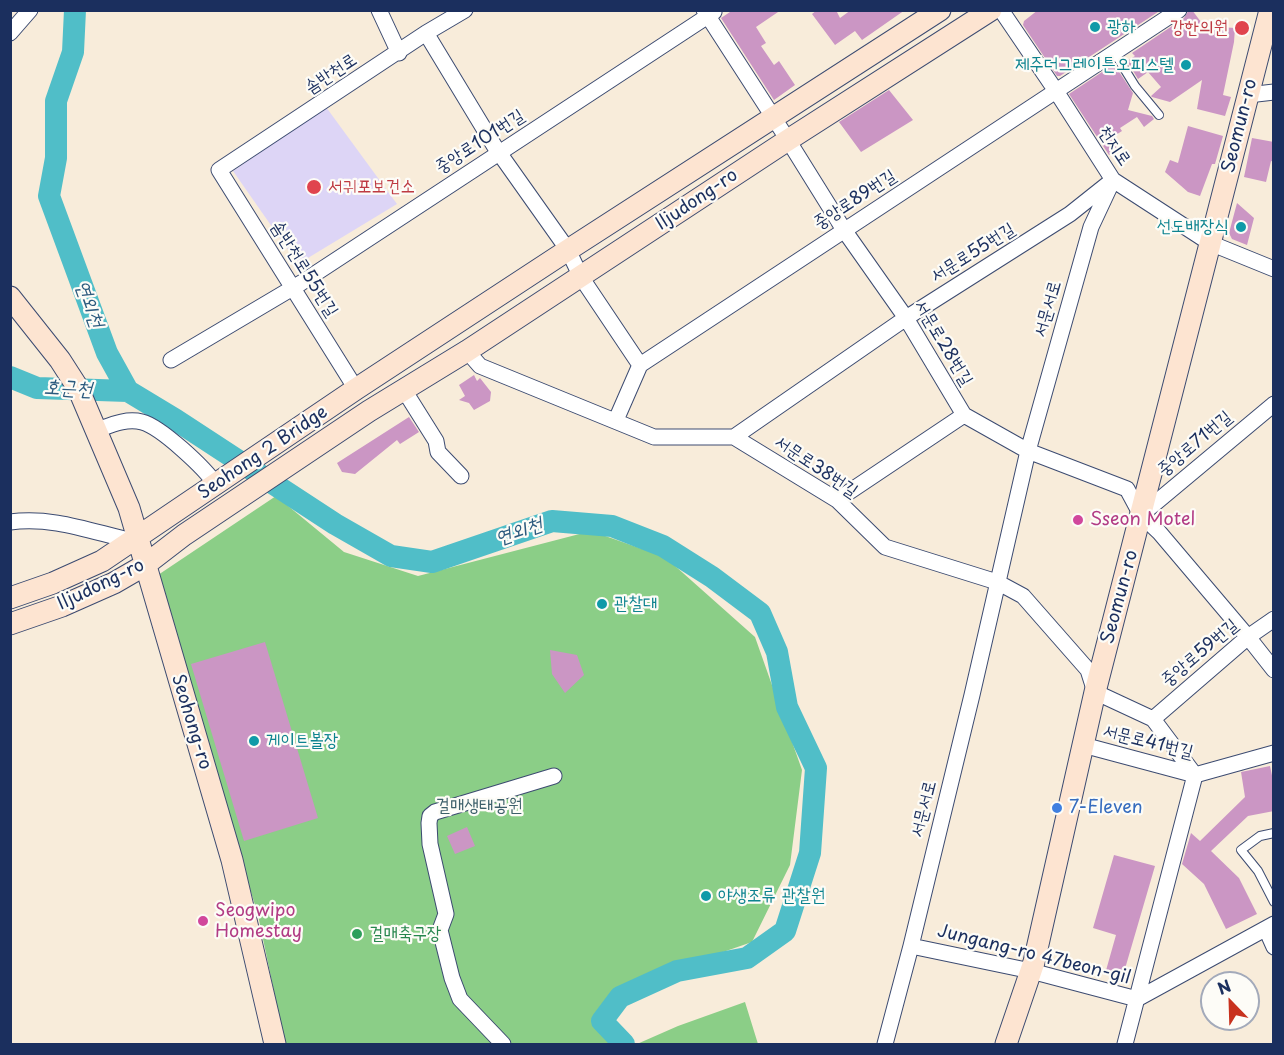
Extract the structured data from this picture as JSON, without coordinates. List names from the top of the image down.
{
  "streets": {
    "main road": [
      "Seomun-ro",
      "Iljudong-ro",
      "Seohong 2 Bridge",
      "Seohong-ro"
    ],
    "street": [
      "솜반천로",
      "중앙로101번길",
      "천지로",
      "중앙로89번길",
      "서문로55번길",
      "솜반천로55번길",
      "서문서로",
      "서문로28번길",
      "중앙로71번길",
      "서문로38번길",
      "중앙로59번길",
      "서문로41번길",
      "Jungang-ro 47beon-gil"
    ]
  },
  "crossings": [
    ["솜반천로", "솜반천로55번길"],
    ["Seomun-ro", "천지로"],
    ["Seomun-ro", "서문로28번길"],
    ["Seomun-ro", "중앙로71번길"],
    ["Seomun-ro", "서문로38번길"],
    ["Seomun-ro", "서문로41번길"],
    ["Seomun-ro", "Jungang-ro 47beon-gil"],
    ["중앙로101번길", "솜반천로55번길"],
    ["중앙로101번길", "서문로28번길"],
    ["천지로", "중앙로89번길"],
    ["천지로", "서문로55번길"],
    ["천지로", "서문서로"],
    ["Iljudong-ro", "솜반천로55번길"],
    ["Iljudong-ro", "서문로28번길"],
    ["Iljudong-ro", "Seohong 2 Bridge"],
    ["Iljudong-ro", "Seohong-ro"],
    ["중앙로89번길", "서문로28번길"],
    ["서문로55번길", "서문서로"],
    ["서문로55번길", "서문로28번길"],
    ["서문로55번길", "서문로38번길"],
    ["솜반천로55번길", "Seohong 2 Bridge"],
    ["서문서로", "서문로28번길"],
    ["서문서로", "서문로38번길"],
    ["서문서로", "Jungang-ro 47beon-gil"],
    ["서문로28번길", "중앙로71번길"],
    ["서문로28번길", "중앙로59번길"]
  ],
  "water": ["연외천", "호근천"],
  "parks": ["걸매생태공원"],
  "places": [
    "광하",
    "강한의원",
    "제주더그레이튼오피스텔",
    "서귀포보건소",
    "선도배장식",
    "Sseon Motel",
    "관찰대",
    "게이트볼장",
    "7-Eleven",
    "야생조류 관찰원",
    "Seogwipo Homestay",
    "걸매축구장"
  ],
  "north": "top left"
}
